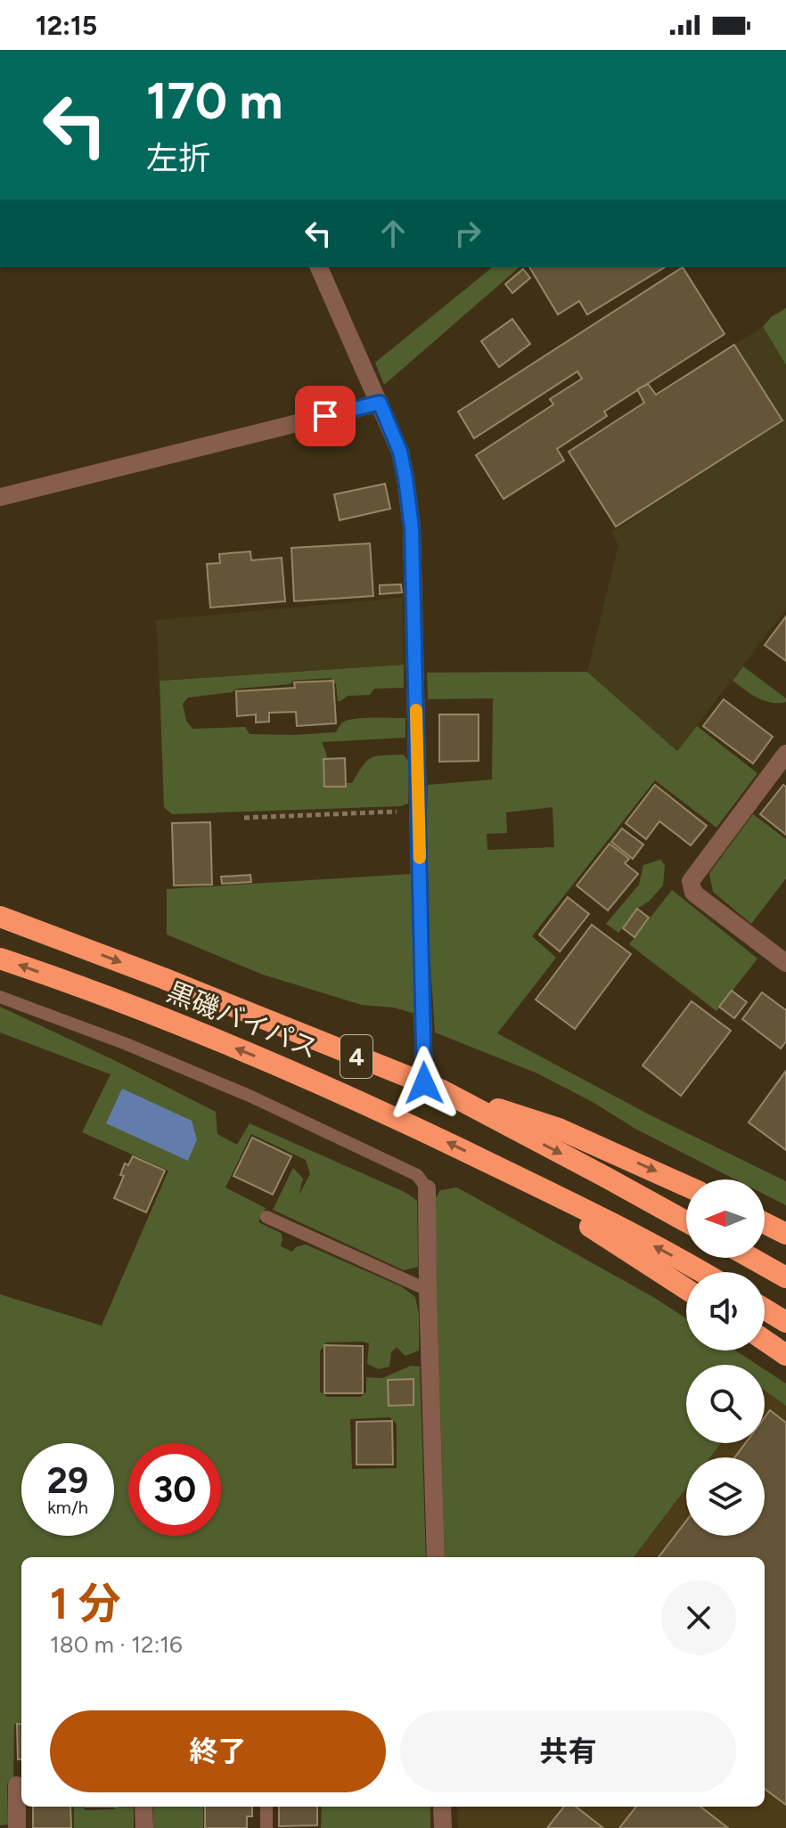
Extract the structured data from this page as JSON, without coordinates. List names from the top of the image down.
{
  "streets": {
    "highway": ["黒磯バイパス", "4"]
  },
  "crossings": [
    ["黒磯バイパス", "4"]
  ],
  "north": "left",
  "page": {
    "status": "12:15",
    "turn": ["170 m", "左折"],
    "speed": "29 km/h",
    "limit": "30",
    "heading": ["1 分", "180 m · 12:16"],
    "buttons": ["終了", "共有"]
  }
}
